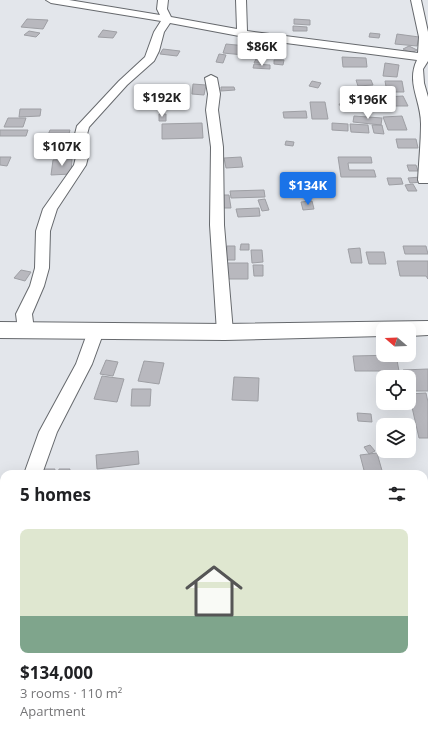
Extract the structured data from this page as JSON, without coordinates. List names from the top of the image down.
{
  "north": "left",
  "page": {
    "price": [
      "$86K",
      "$192K",
      "$196K",
      "$107K",
      "$134K"
    ],
    "heading": "5 homes",
    "list": [
      {
        "name": "$134,000",
        "note": "3 rooms · 110 m² · Apartment"
      }
    ]
  }
}
